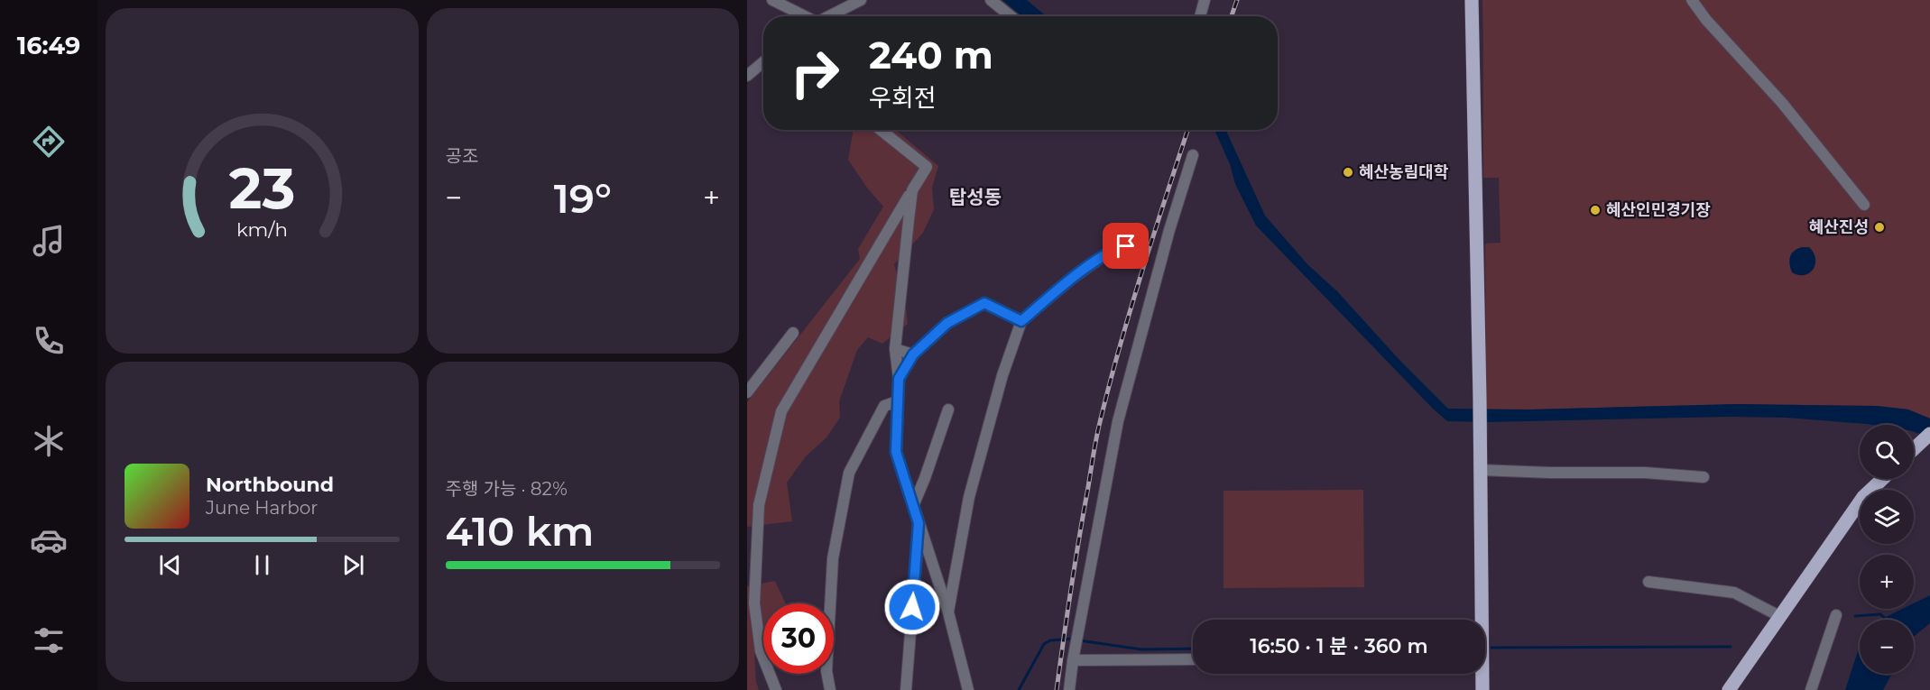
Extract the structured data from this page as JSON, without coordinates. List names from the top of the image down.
{
  "districts": ["탑성동"],
  "places": ["혜산농림대학", "혜산인민경기장", "혜산진성"],
  "page": {
    "tabs": "16:49",
    "tile": [
      "공조",
      ["주행 가능 · 82%", "410 km"]
    ],
    "turn": ["240 m", "우회전"],
    "heat": ["−", "19°", "+"],
    "map_buttons": ["+", "−"],
    "song": ["Northbound", "June Harbor"],
    "limit": "30",
    "trip": "16:50 · 1 분 · 360 m",
    "gauge": ["23", "km/h"]
  }
}
